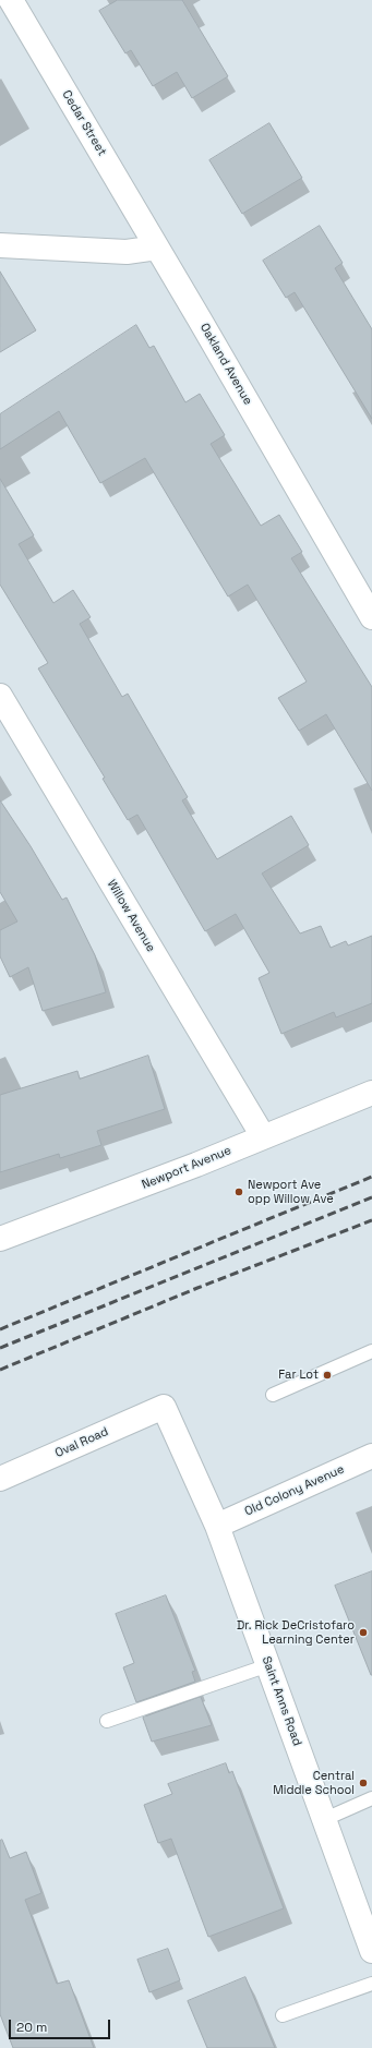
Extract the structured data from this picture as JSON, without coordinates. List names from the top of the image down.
{
  "streets": {
    "street": [
      "Cedar Street",
      "Oakland Avenue",
      "Willow Avenue",
      "Newport Avenue",
      "Oval Road",
      "Old Colony Avenue",
      "Saint Anns Road"
    ]
  },
  "crossings": [
    ["Cedar Street", "Oakland Avenue"],
    ["Willow Avenue", "Newport Avenue"],
    ["Oval Road", "Saint Anns Road"],
    ["Old Colony Avenue", "Saint Anns Road"]
  ],
  "places": [
    "Newport Ave opp Willow Ave",
    "Far Lot",
    "Dr. Rick DeCristofaro Learning Center",
    "Central Middle School"
  ],
  "scale_bar": "20 m"
}
